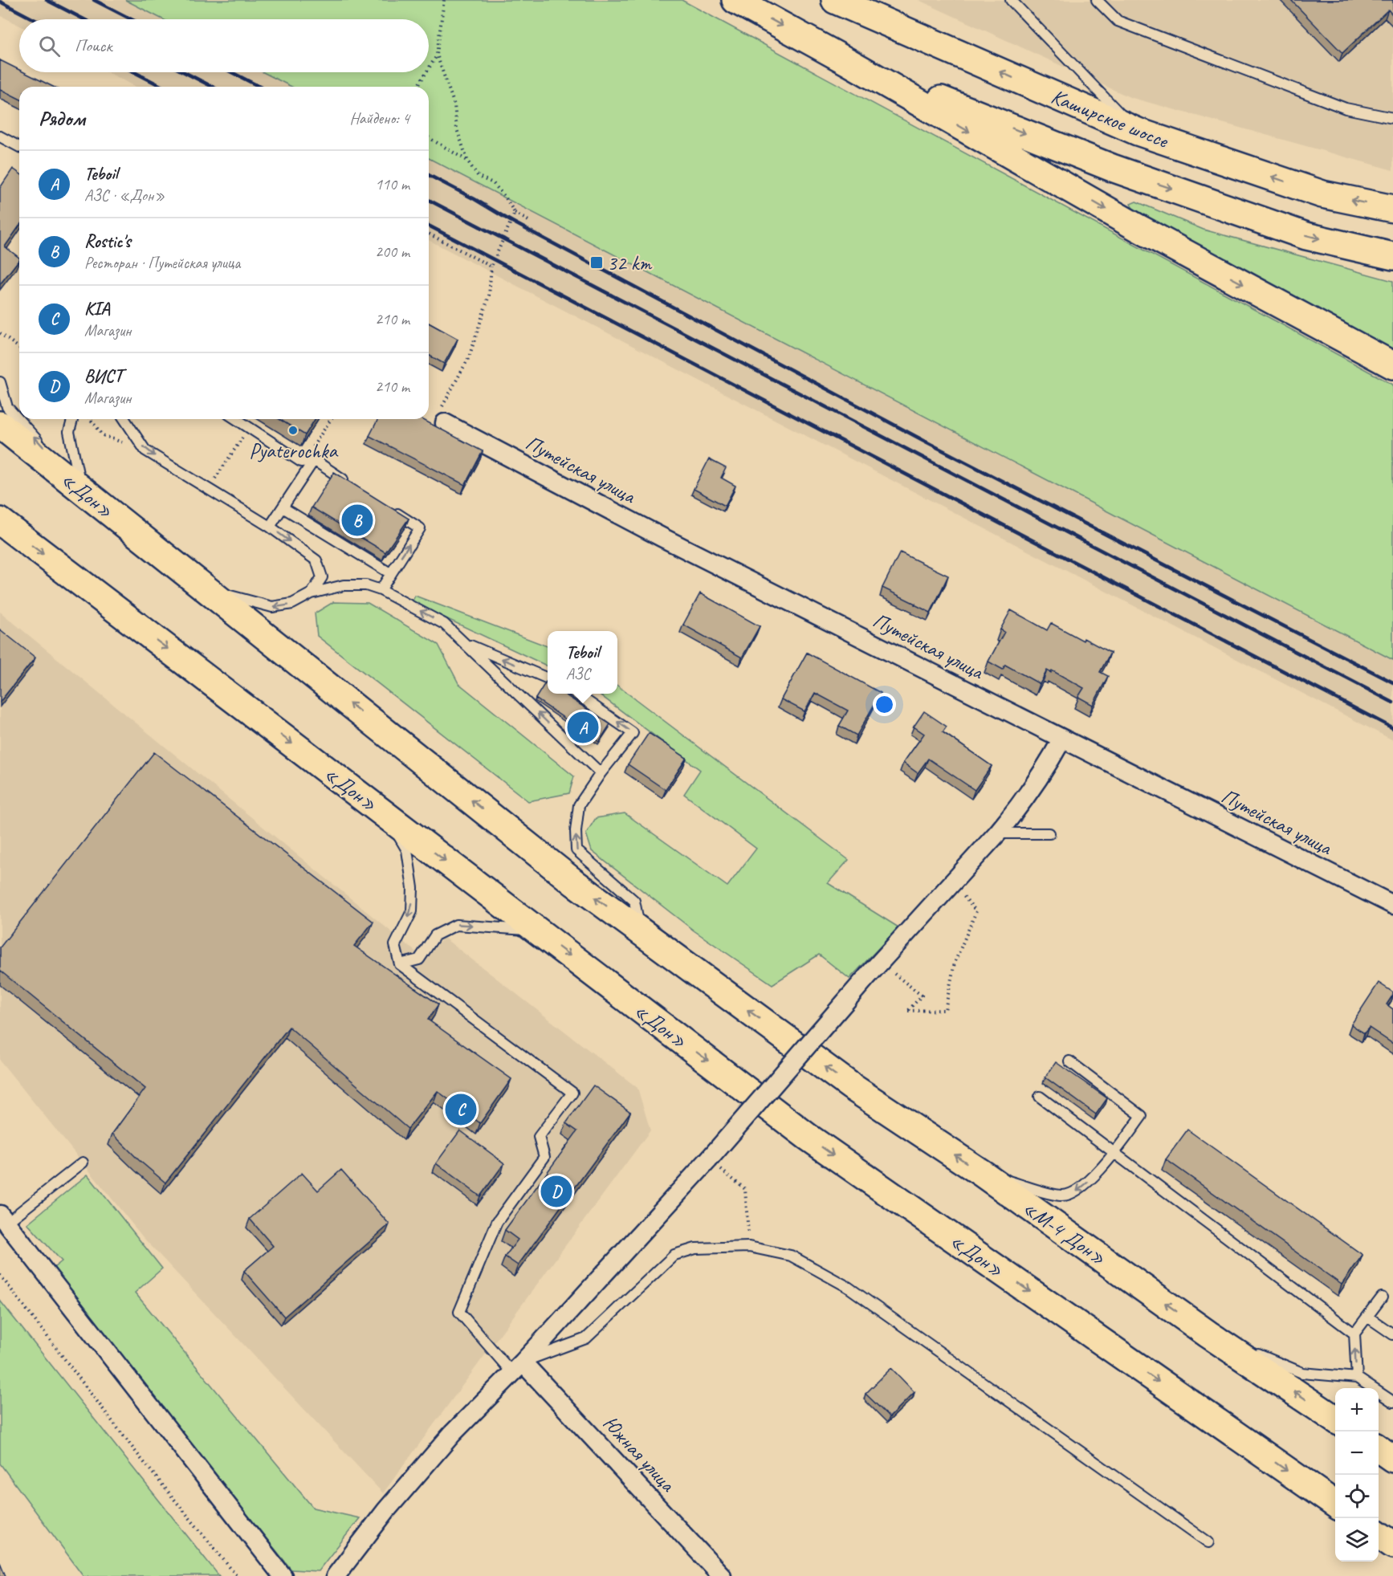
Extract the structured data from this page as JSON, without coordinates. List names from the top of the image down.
{
  "streets": {
    "main road": ["Каширское шоссе", "«Дон»", "«М-4 Дон»"],
    "street": ["Путейская улица", "Южная улица"]
  },
  "crossings": [
    ["«Дон»", "«М-4 Дон»"]
  ],
  "one_way": ["«М-4 Дон»"],
  "places": {
    "transit": ["32 km"],
    "other": ["Pyaterochka"]
  },
  "page": {
    "search": "Поиск",
    "heading": ["Рядом", "Найдено: 4"],
    "list": [
      {
        "mark": "A",
        "name": "Teboil",
        "note": "АЗС · «Дон»",
        "value": "110 m"
      },
      {
        "mark": "B",
        "name": "Rostic's",
        "note": "Ресторан · Путейская улица",
        "value": "200 m"
      },
      {
        "mark": "C",
        "name": "KIA",
        "note": "Магазин",
        "value": "210 m"
      },
      {
        "mark": "D",
        "name": "ВИСТ",
        "note": "Магазин",
        "value": "210 m"
      }
    ],
    "pins": [
      "B",
      "A",
      "C",
      "D"
    ],
    "popup": ["Teboil", "АЗС"],
    "map_buttons": ["+", "−"]
  }
}
